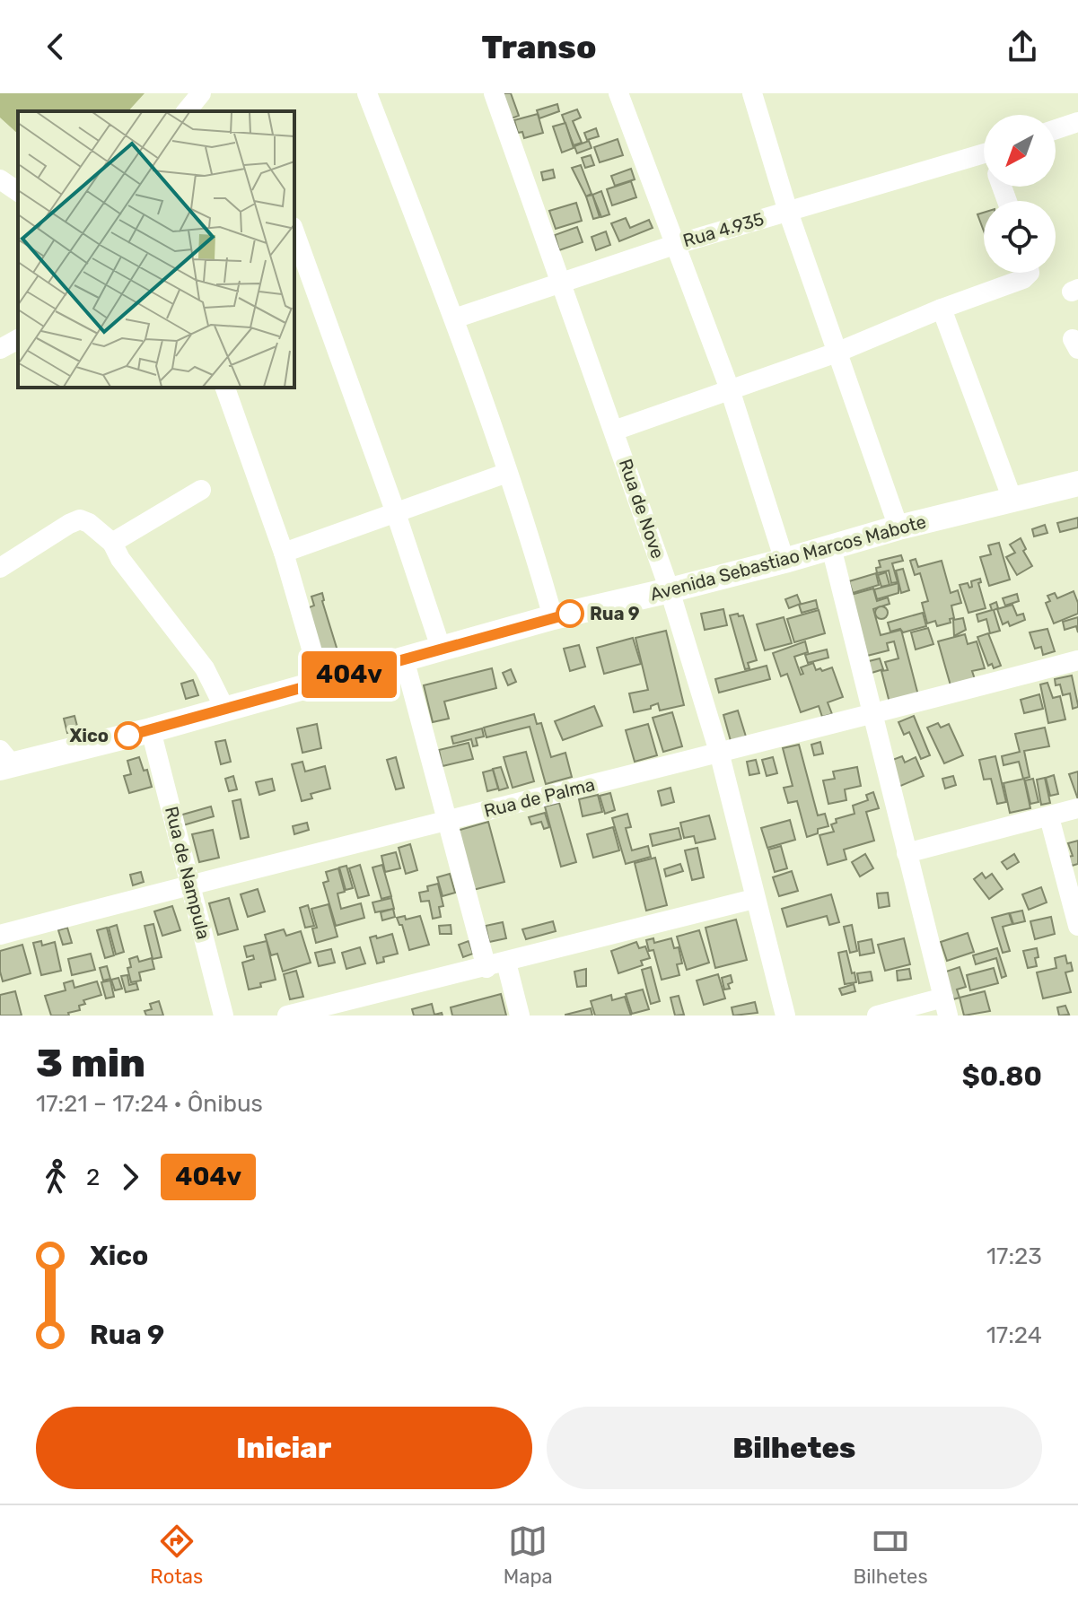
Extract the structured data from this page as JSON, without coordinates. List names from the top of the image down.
{
  "streets": {
    "main road": ["Avenida Sebastiao Marcos Mabote"],
    "street": [
      "Rua 4.935",
      "Rua de Nove",
      "Rua de Palma",
      "Rua de Nampula"
    ]
  },
  "crossings": [
    ["Rua 4.935", "Rua de Nove"],
    ["Rua de Nove", "Avenida Sebastiao Marcos Mabote"],
    ["Rua de Nove", "Rua de Palma"],
    ["Avenida Sebastiao Marcos Mabote", "Rua de Nampula"],
    ["Rua de Palma", "Rua de Nampula"]
  ],
  "places": ["Rua 9", "Xico"],
  "lines": ["bus line 404v"],
  "north": "bottom left",
  "page": {
    "header": "Transo",
    "on_map": "404v",
    "heading": ["3 min", "17:21 – 17:24 · Ônibus", "$0.80"],
    "legs": ["2", "404v"],
    "list": [
      {
        "name": "Xico",
        "value": "17:23"
      },
      {
        "name": "Rua 9",
        "value": "17:24"
      }
    ],
    "buttons": ["Iniciar", "Bilhetes"],
    "tabs": ["Rotas", "Mapa", "Bilhetes"]
  }
}
